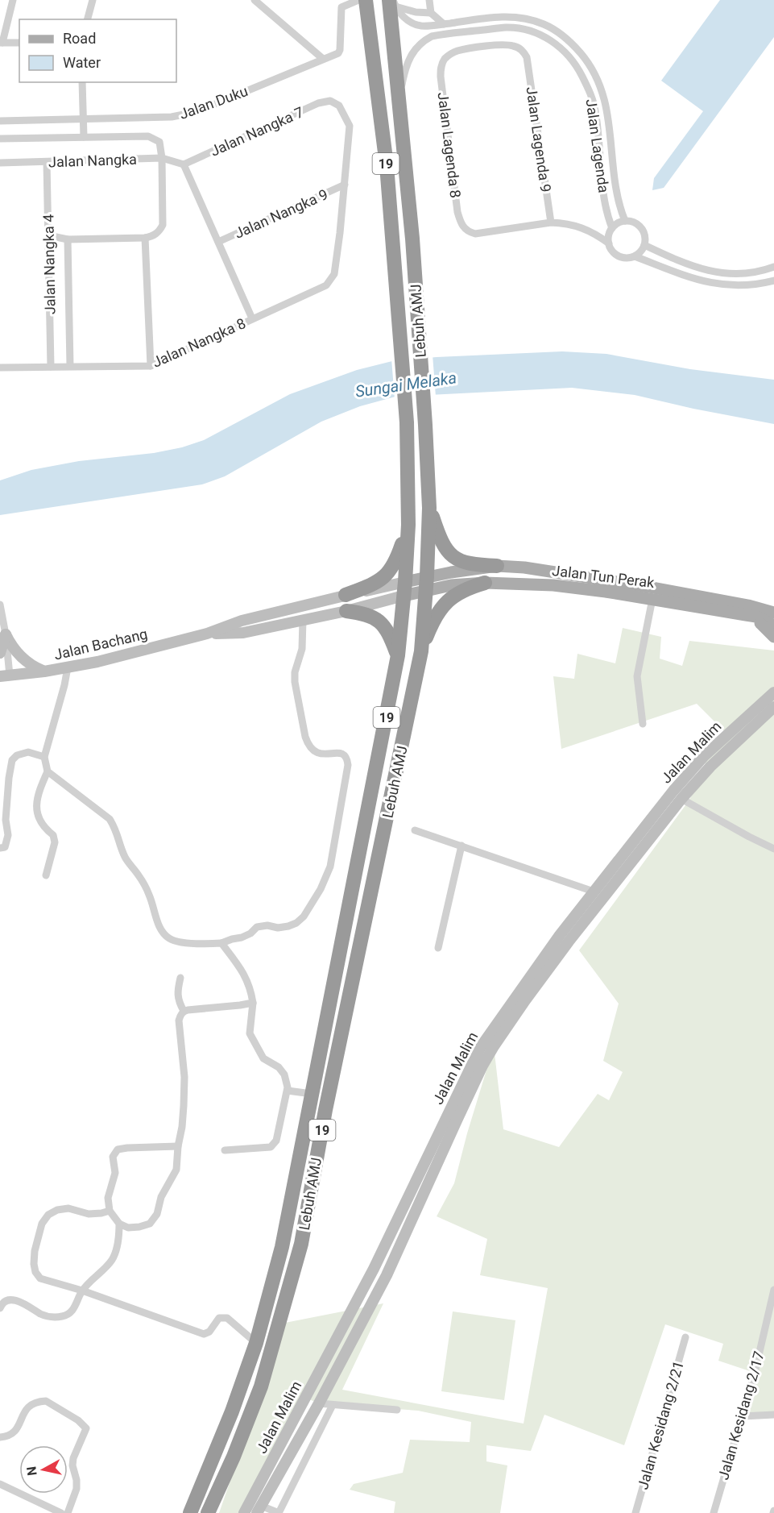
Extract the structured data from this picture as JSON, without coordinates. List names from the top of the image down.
{
  "streets": {
    "highway": ["19", "Lebuh AMJ"],
    "main road": ["Jalan Tun Perak", "Jalan Bachang", "Jalan Malim"],
    "street": [
      "Jalan Duku",
      "Jalan Nangka 7",
      "Jalan Lagenda 9",
      "Jalan Lagenda 8",
      "Jalan Lagenda",
      "Jalan Nangka",
      "Jalan Nangka 9",
      "Jalan Nangka 4",
      "Jalan Nangka 8",
      "Jalan Kesidang 2/17",
      "Jalan Kesidang 2/21"
    ]
  },
  "crossings": [
    ["Jalan Nangka 7", "Jalan Nangka"],
    ["Jalan Nangka 7", "Jalan Nangka 9"],
    ["Jalan Nangka 7", "Jalan Nangka 8"],
    ["Jalan Lagenda 9", "Jalan Lagenda 8"],
    ["Jalan Lagenda", "Lebuh AMJ"],
    ["Jalan Nangka", "Jalan Nangka 4"],
    ["Jalan Nangka 9", "Jalan Nangka 8"],
    ["Jalan Nangka 4", "Jalan Nangka 8"],
    ["Lebuh AMJ", "Jalan Tun Perak"],
    ["Lebuh AMJ", "Jalan Bachang"]
  ],
  "water": ["Sungai Melaka"],
  "legend": ["Road", "Water"],
  "north": "left"
}
